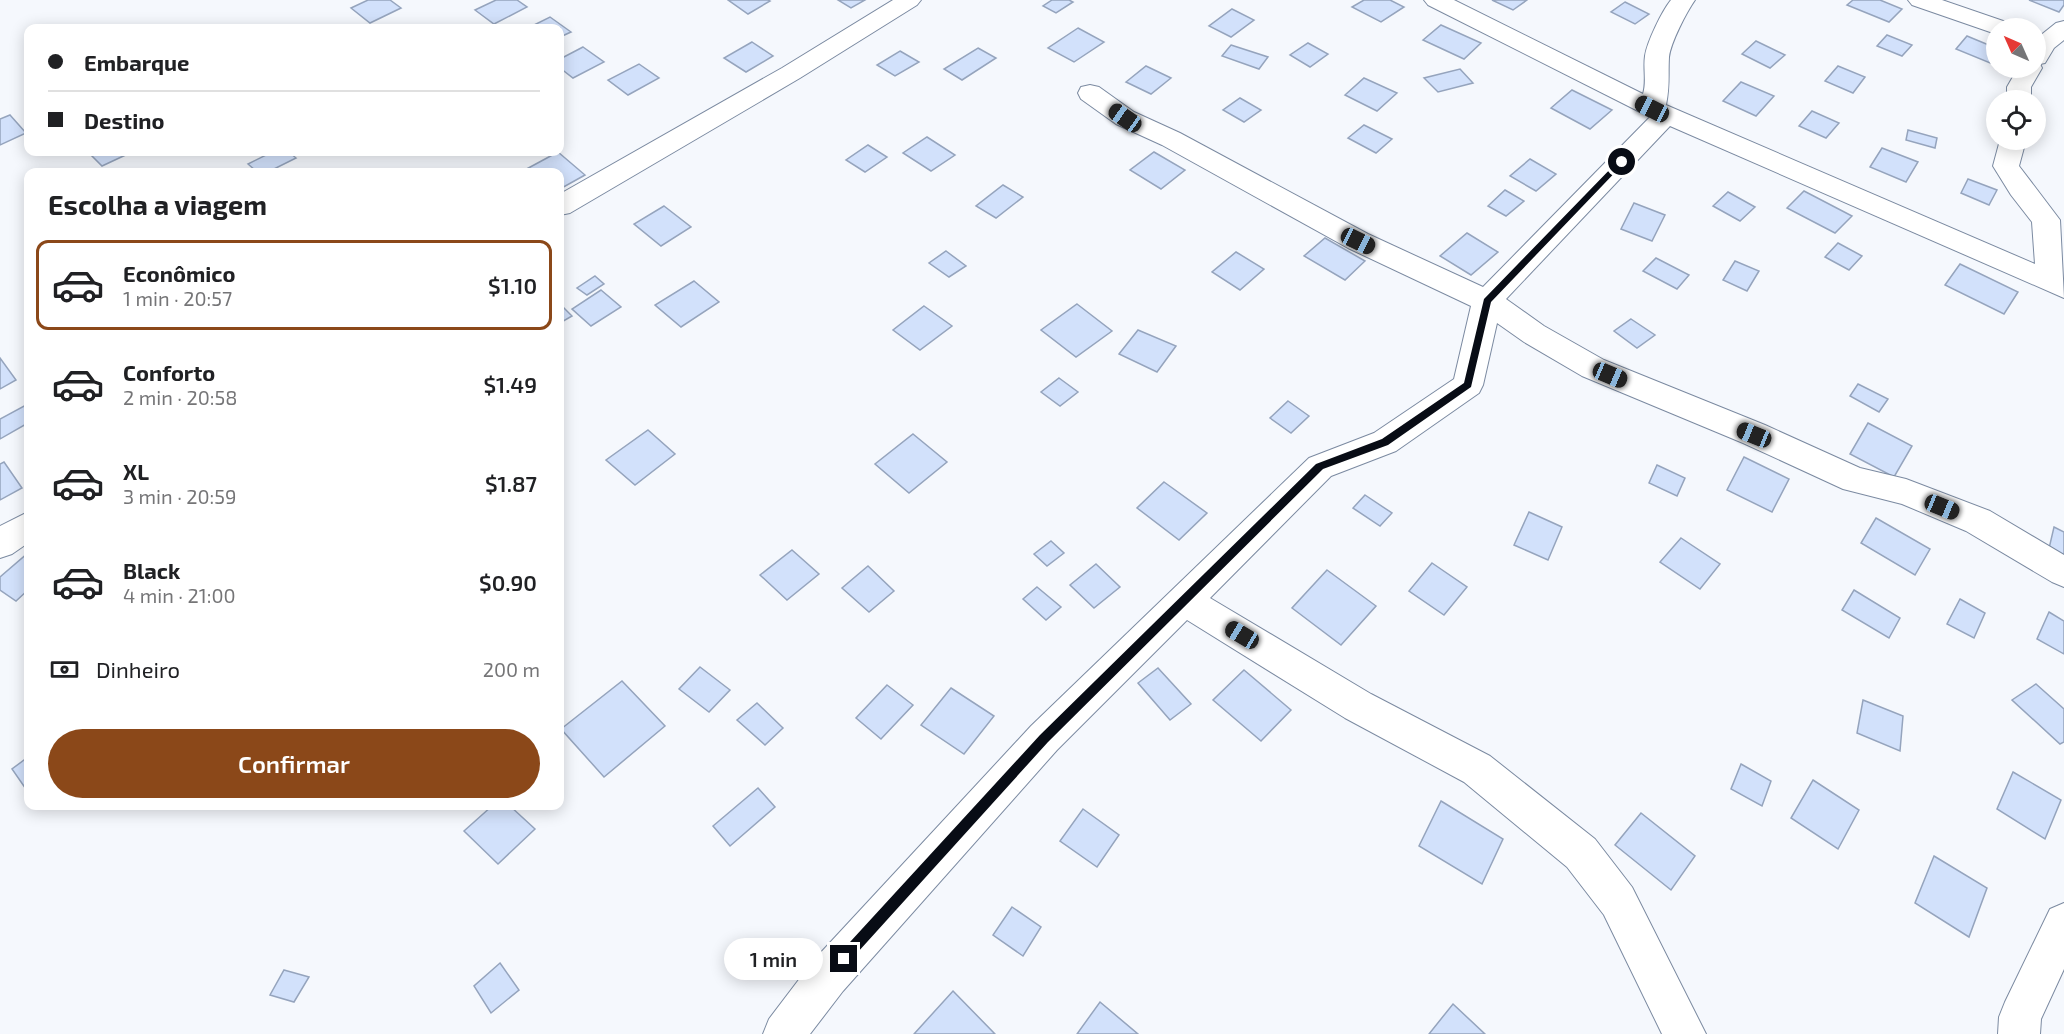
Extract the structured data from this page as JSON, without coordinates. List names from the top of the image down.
{
  "north": "top left",
  "page": {
    "banner": ["Embarque", "Destino"],
    "heading": "Escolha a viagem",
    "list": [
      {
        "name": "Econômico",
        "note": "1 min · 20:57",
        "value": "$1.10"
      },
      {
        "name": "Conforto",
        "note": "2 min · 20:58",
        "value": "$1.49"
      },
      {
        "name": "XL",
        "note": "3 min · 20:59",
        "value": "$1.87"
      },
      {
        "name": "Black",
        "note": "4 min · 21:00",
        "value": "$0.90"
      }
    ],
    "pay": ["Dinheiro", "200 m"],
    "buttons": "Confirmar",
    "bubble": "1 min"
  }
}
